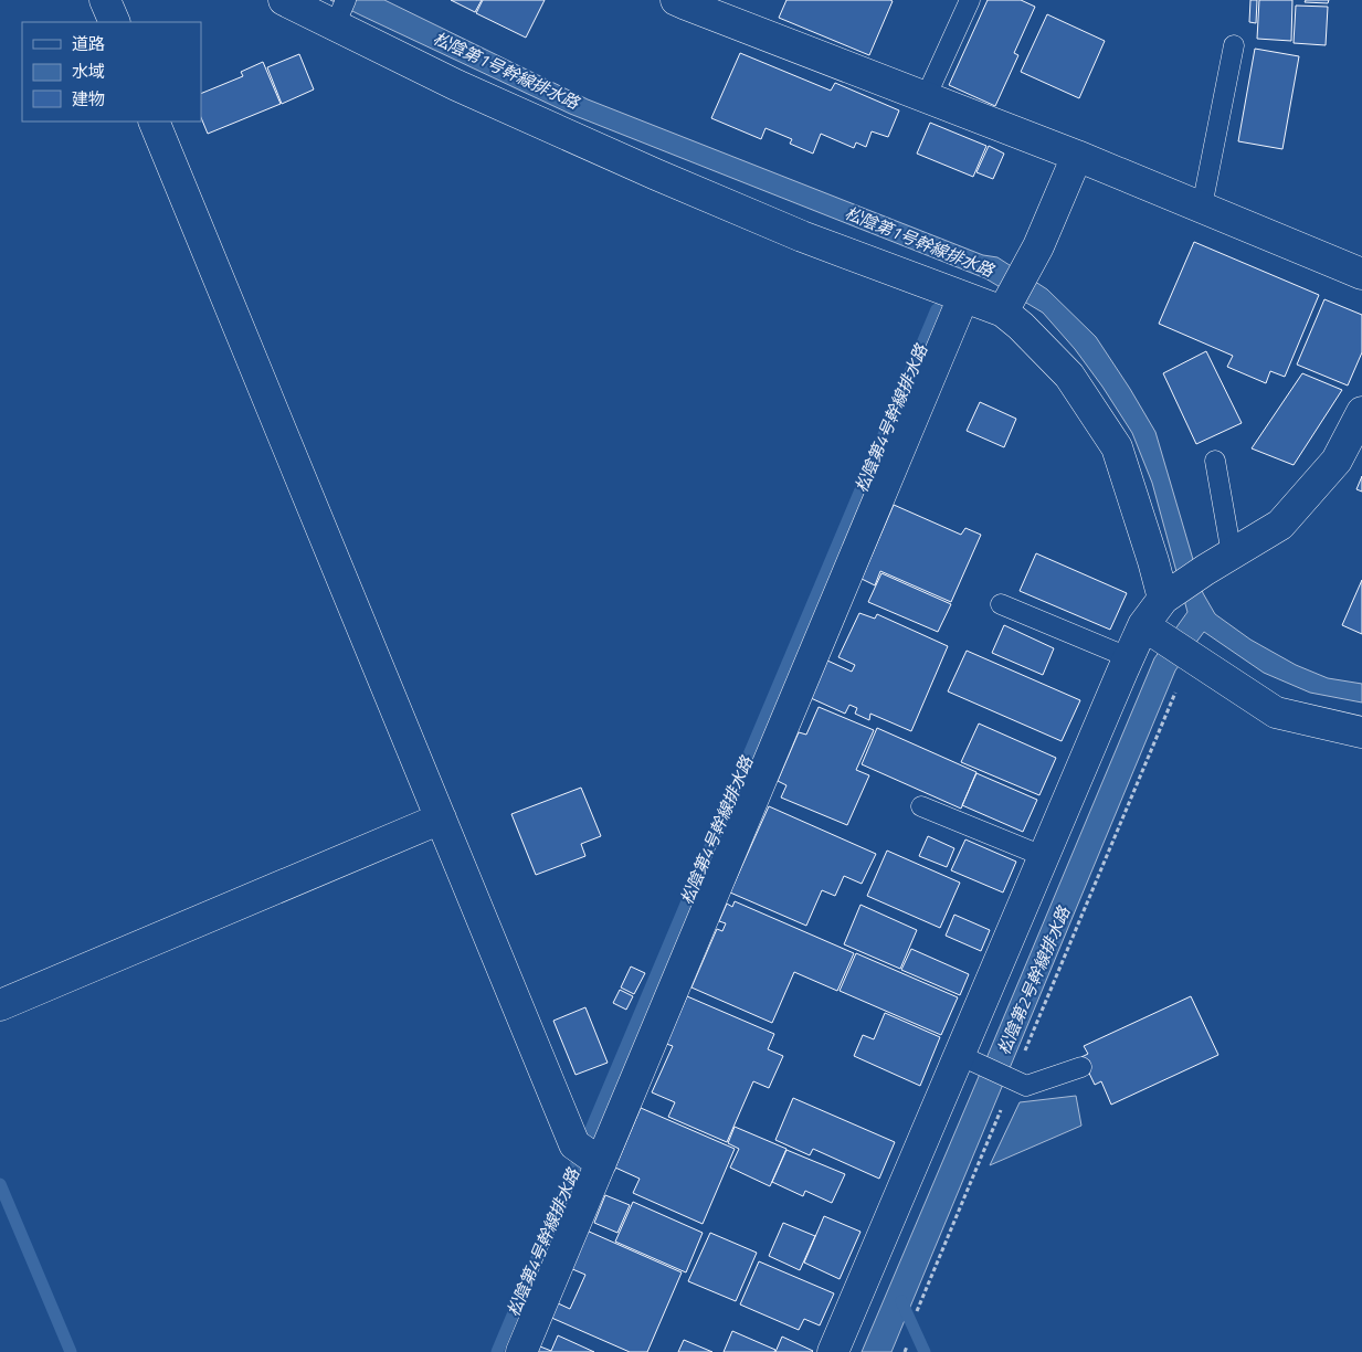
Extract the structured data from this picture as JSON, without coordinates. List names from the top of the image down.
{
  "water": ["松陰第1号幹線排水路", "松陰第4号幹線排水路", "松陰第2号幹線排水路"],
  "legend": ["道路", "水域", "建物"]
}
